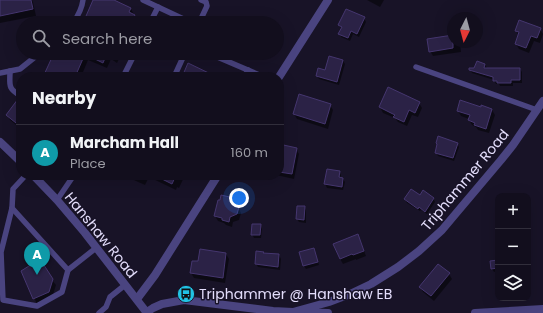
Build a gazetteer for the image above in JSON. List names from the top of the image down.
{
  "streets": {
    "street": ["Triphammer Road", "Hanshaw Road"]
  },
  "crossings": [
    ["Triphammer Road", "Hanshaw Road"]
  ],
  "places": {
    "bus stop": ["Triphammer @ Hanshaw EB"]
  },
  "north": "bottom",
  "page": {
    "search": "Search here",
    "heading": "Nearby",
    "list": [
      {
        "mark": "A",
        "name": "Marcham Hall",
        "note": "Place",
        "value": "160 m"
      }
    ],
    "map_buttons": ["+", "−"],
    "pins": "A"
  }
}
